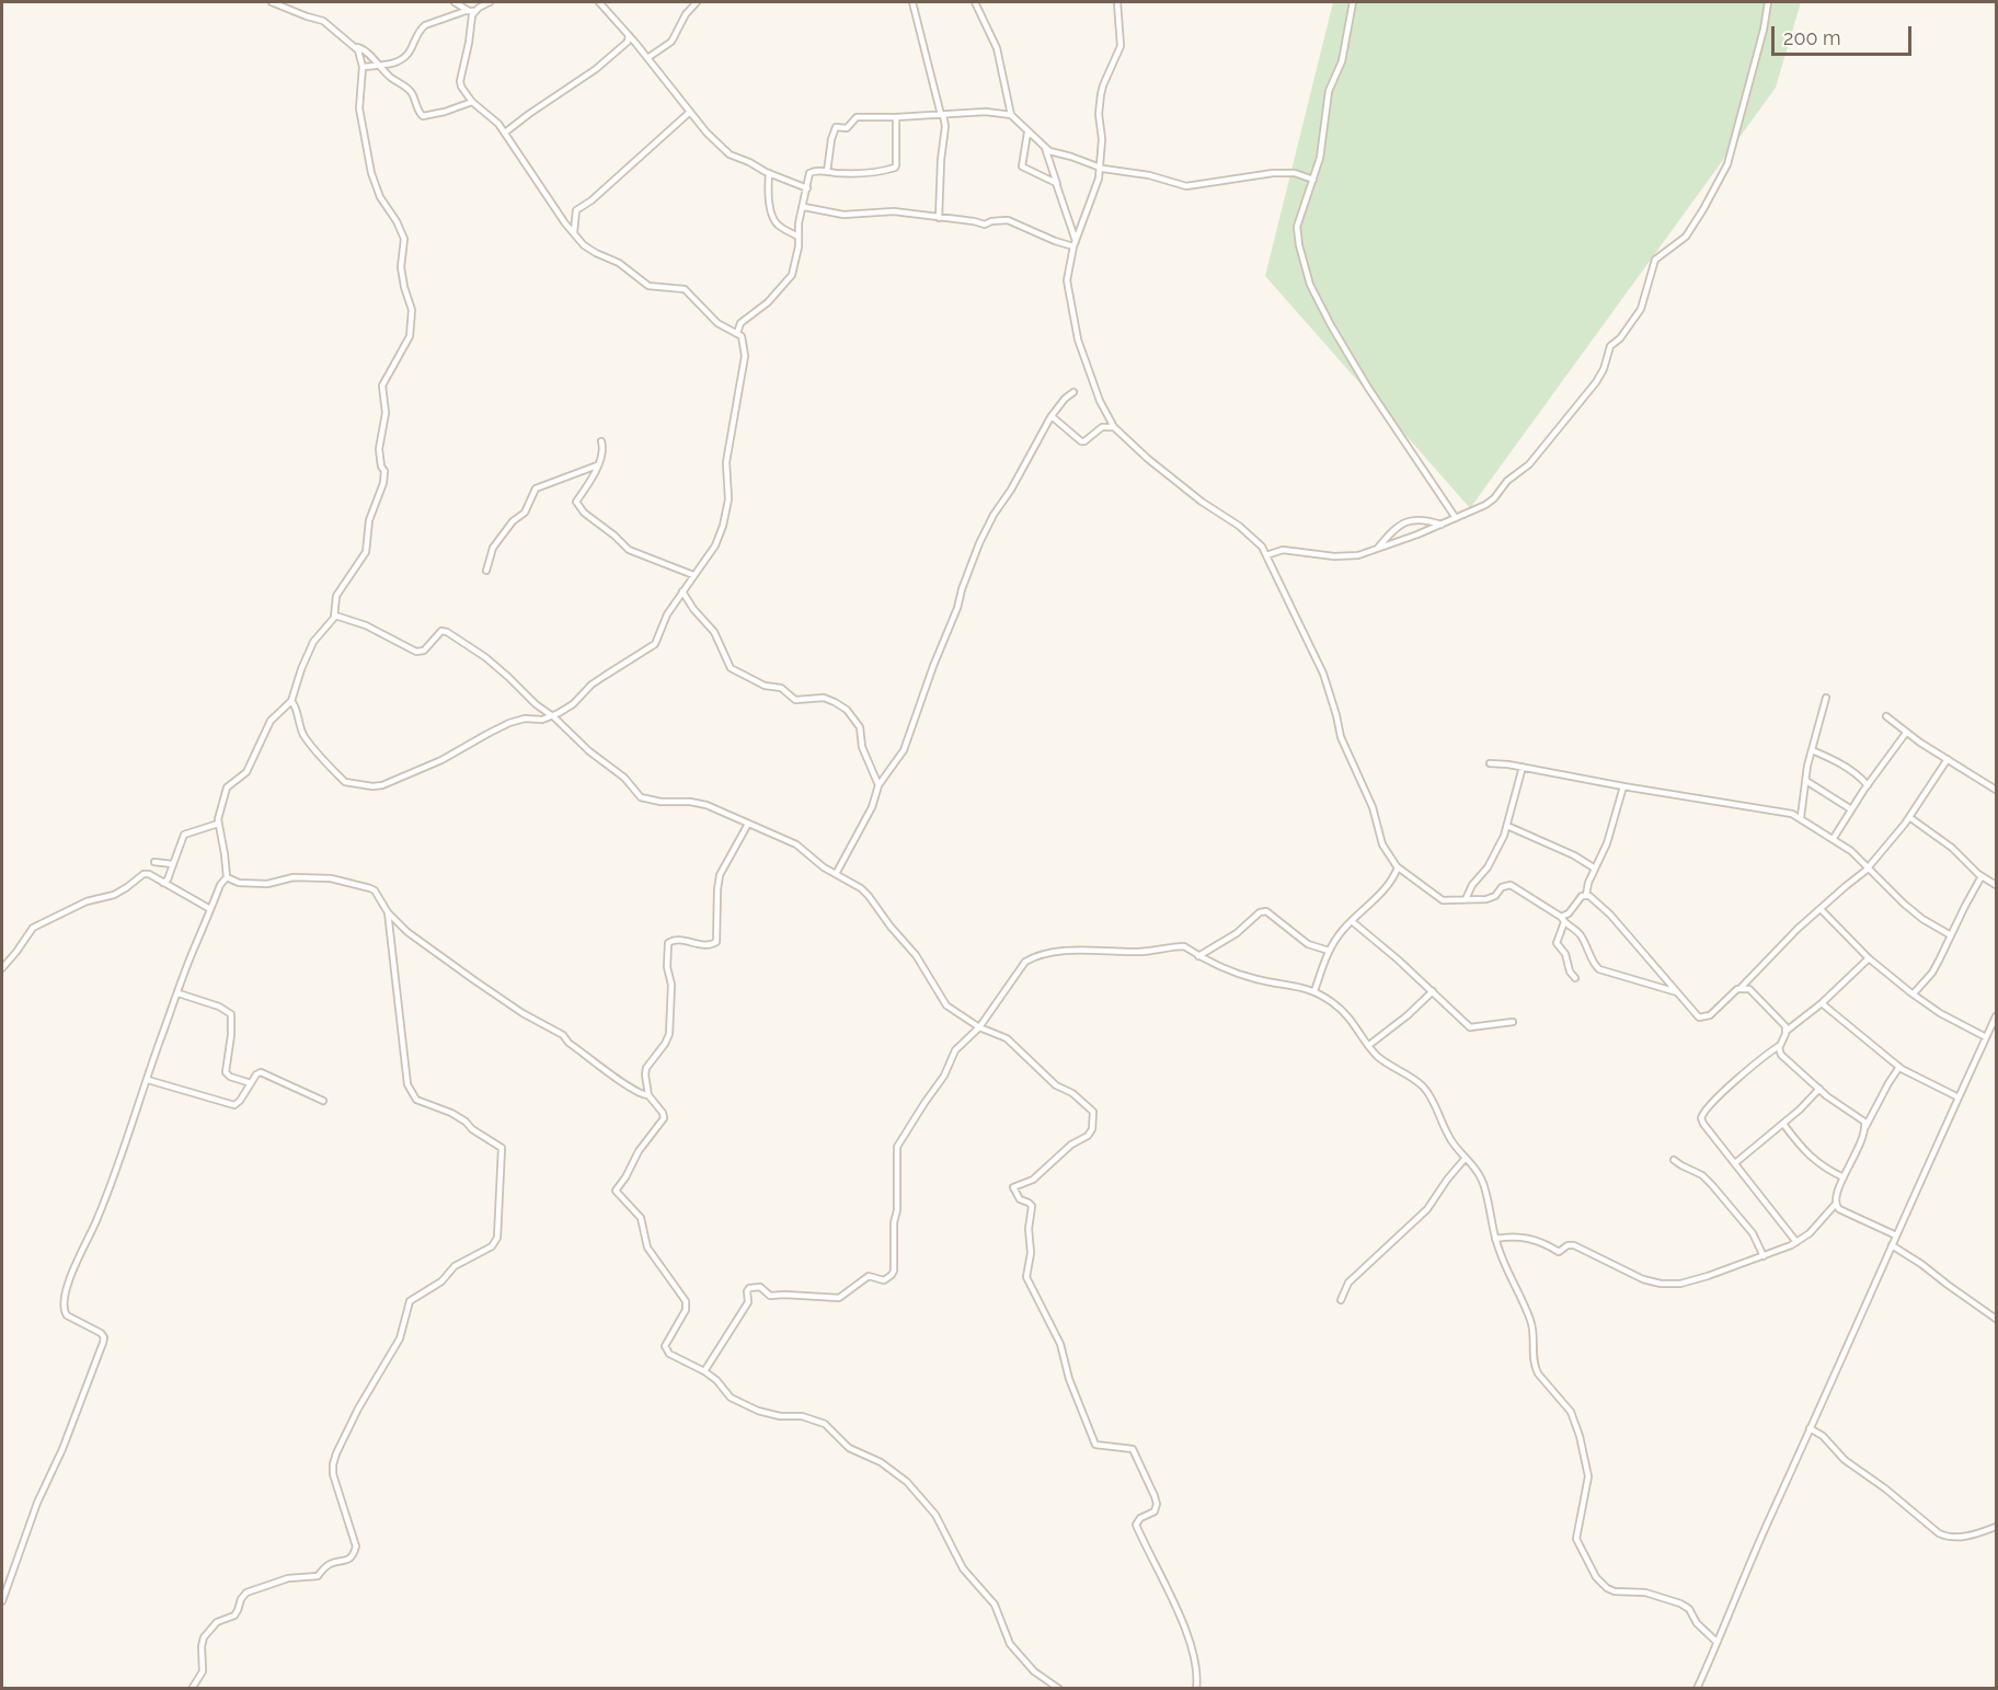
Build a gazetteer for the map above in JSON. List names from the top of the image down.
{
  "scale_bar": "200 m"
}
